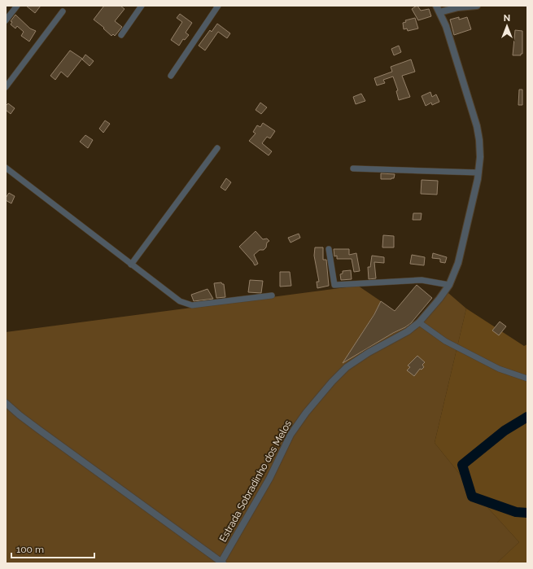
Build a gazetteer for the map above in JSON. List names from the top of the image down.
{
  "streets": {
    "street": ["Estrada Sobradinho dos Melos"]
  },
  "scale_bar": "100 m",
  "north": "top"
}
